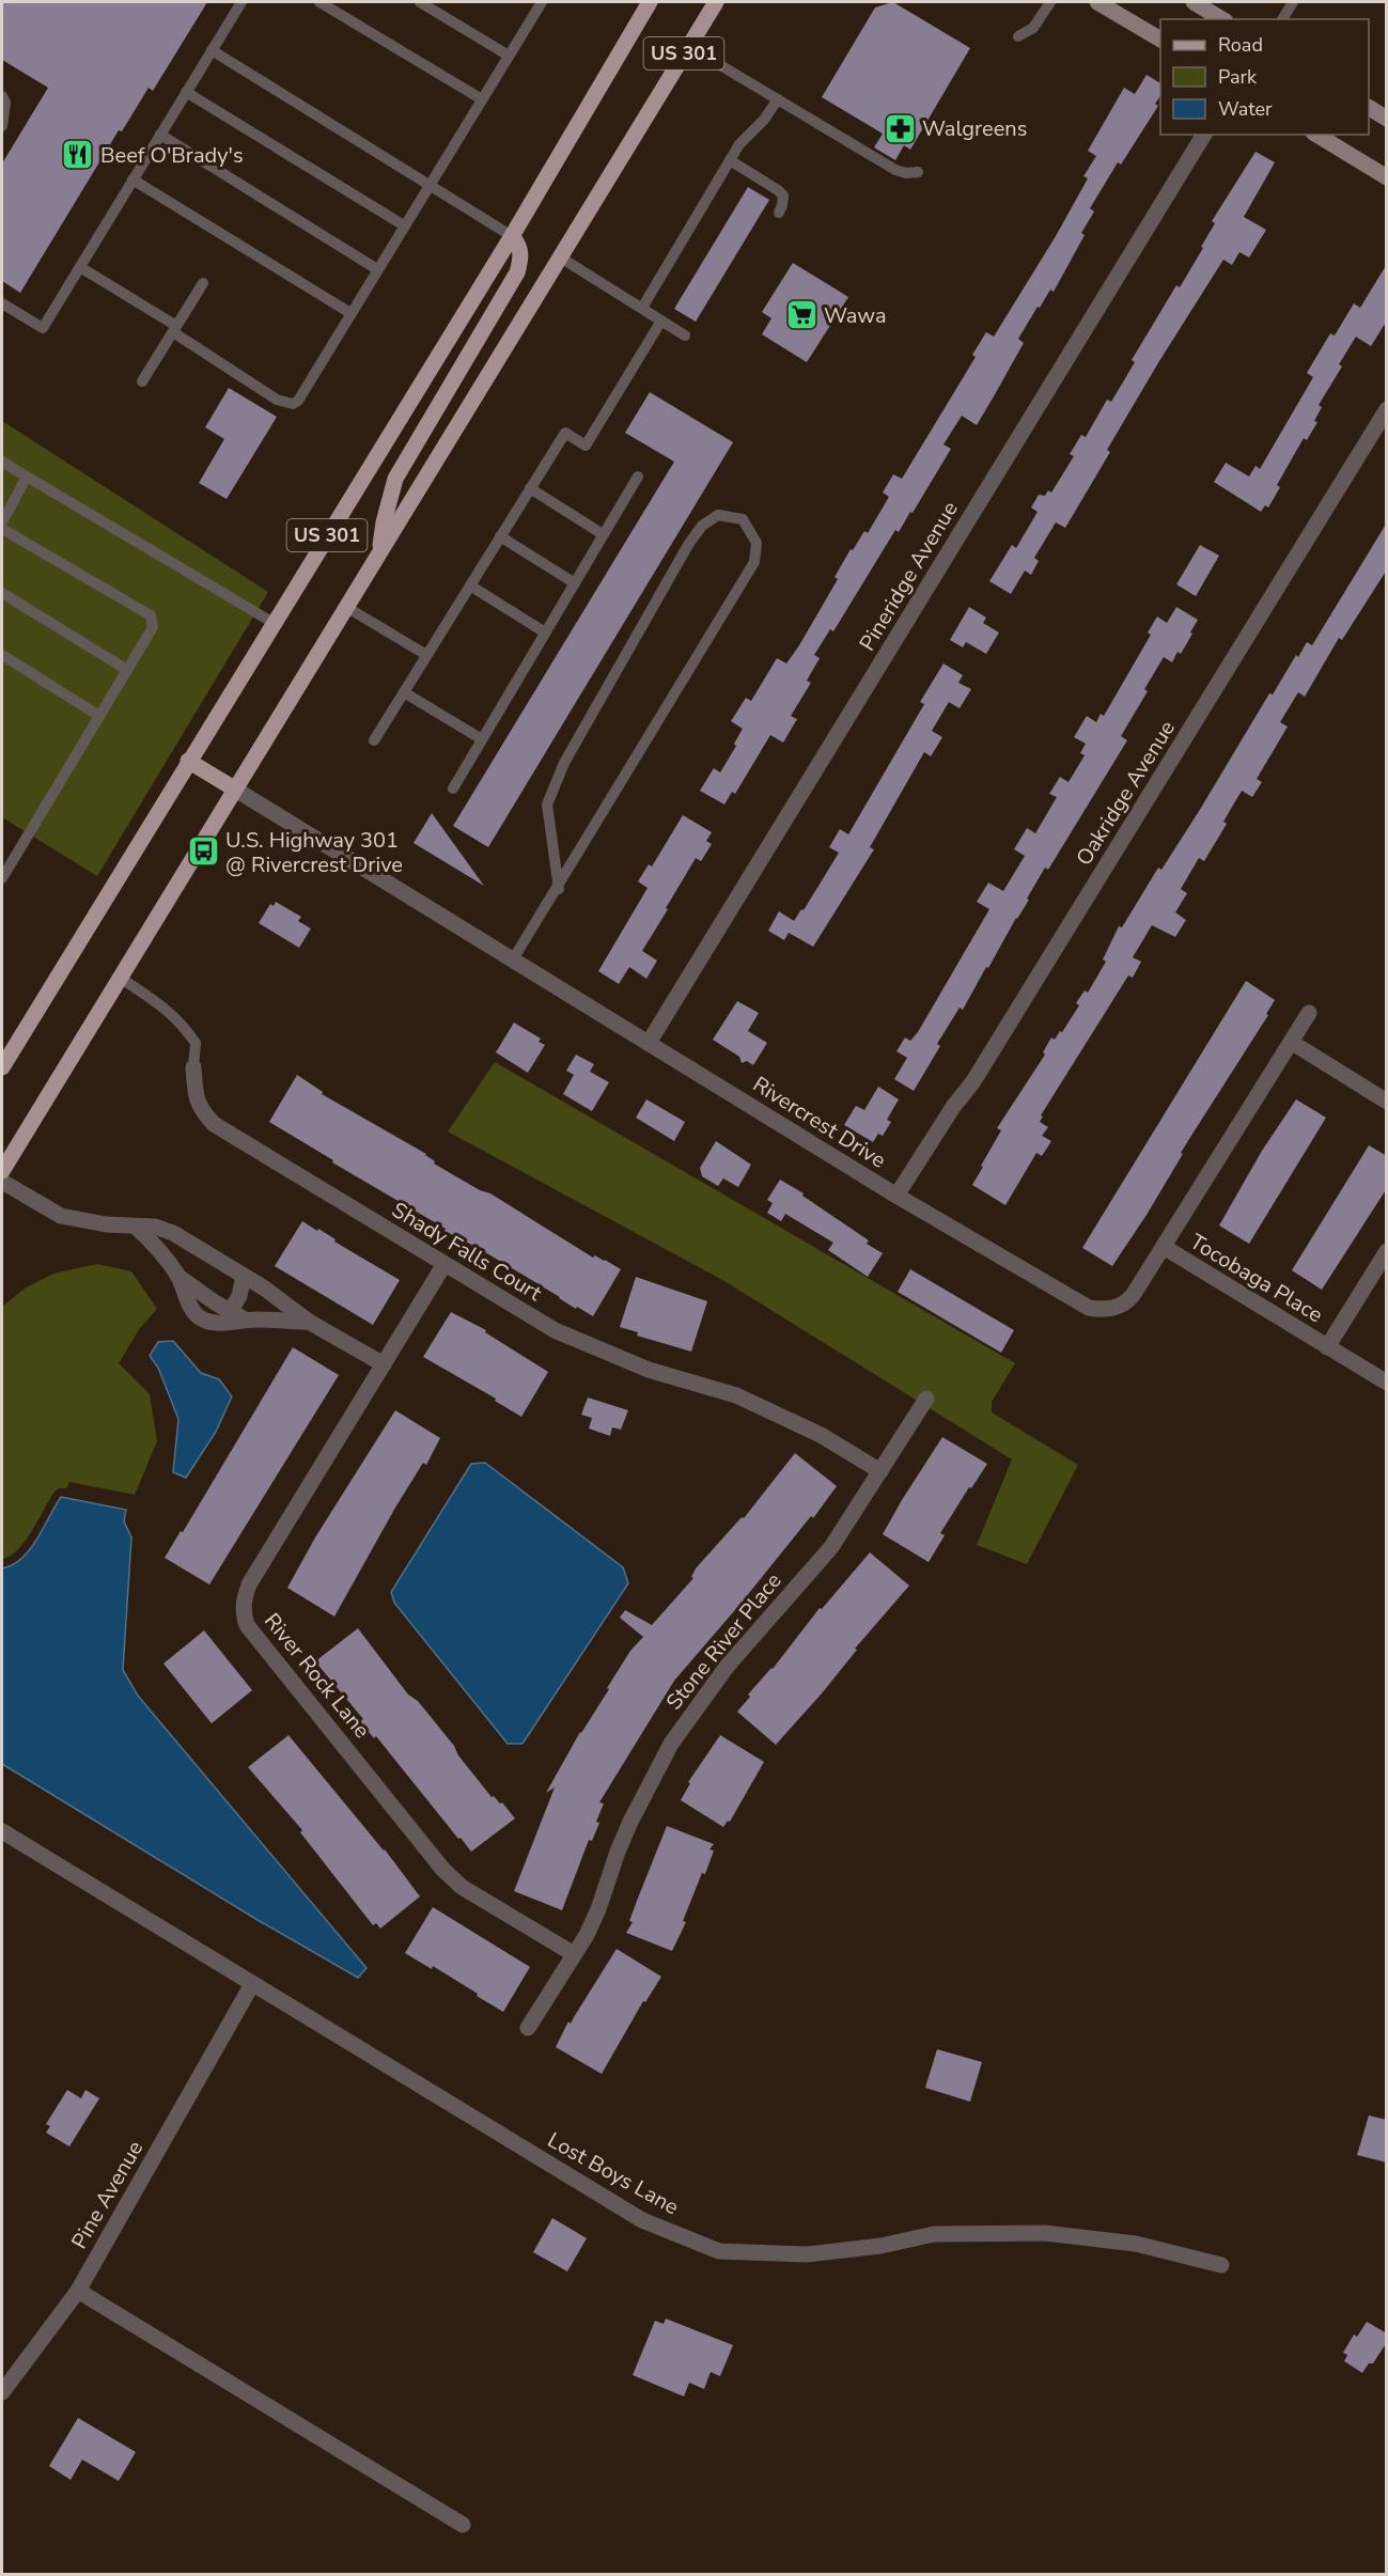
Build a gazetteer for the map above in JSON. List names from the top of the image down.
{
  "streets": {
    "main road": ["US 301"],
    "street": [
      "Pineridge Avenue",
      "Oakridge Avenue",
      "Rivercrest Drive",
      "Shady Falls Court",
      "Tocobaga Place",
      "Stone River Place",
      "River Rock Lane",
      "Lost Boys Lane",
      "Pine Avenue"
    ]
  },
  "crossings": [
    ["US 301", "Rivercrest Drive"],
    ["US 301", "Shady Falls Court"],
    ["Pineridge Avenue", "Rivercrest Drive"],
    ["Oakridge Avenue", "Rivercrest Drive"],
    ["Rivercrest Drive", "Tocobaga Place"],
    ["Shady Falls Court", "Stone River Place"],
    ["Shady Falls Court", "River Rock Lane"],
    ["Stone River Place", "River Rock Lane"],
    ["Lost Boys Lane", "Pine Avenue"]
  ],
  "places": {
    "pharmacy": ["Walgreens"],
    "restaurant": ["Beef O'Brady's"],
    "supermarket": ["Wawa"],
    "bus stop": ["U.S. Highway 301 @ Rivercrest Drive"]
  },
  "legend": ["Road", "Park", "Water"]
}
